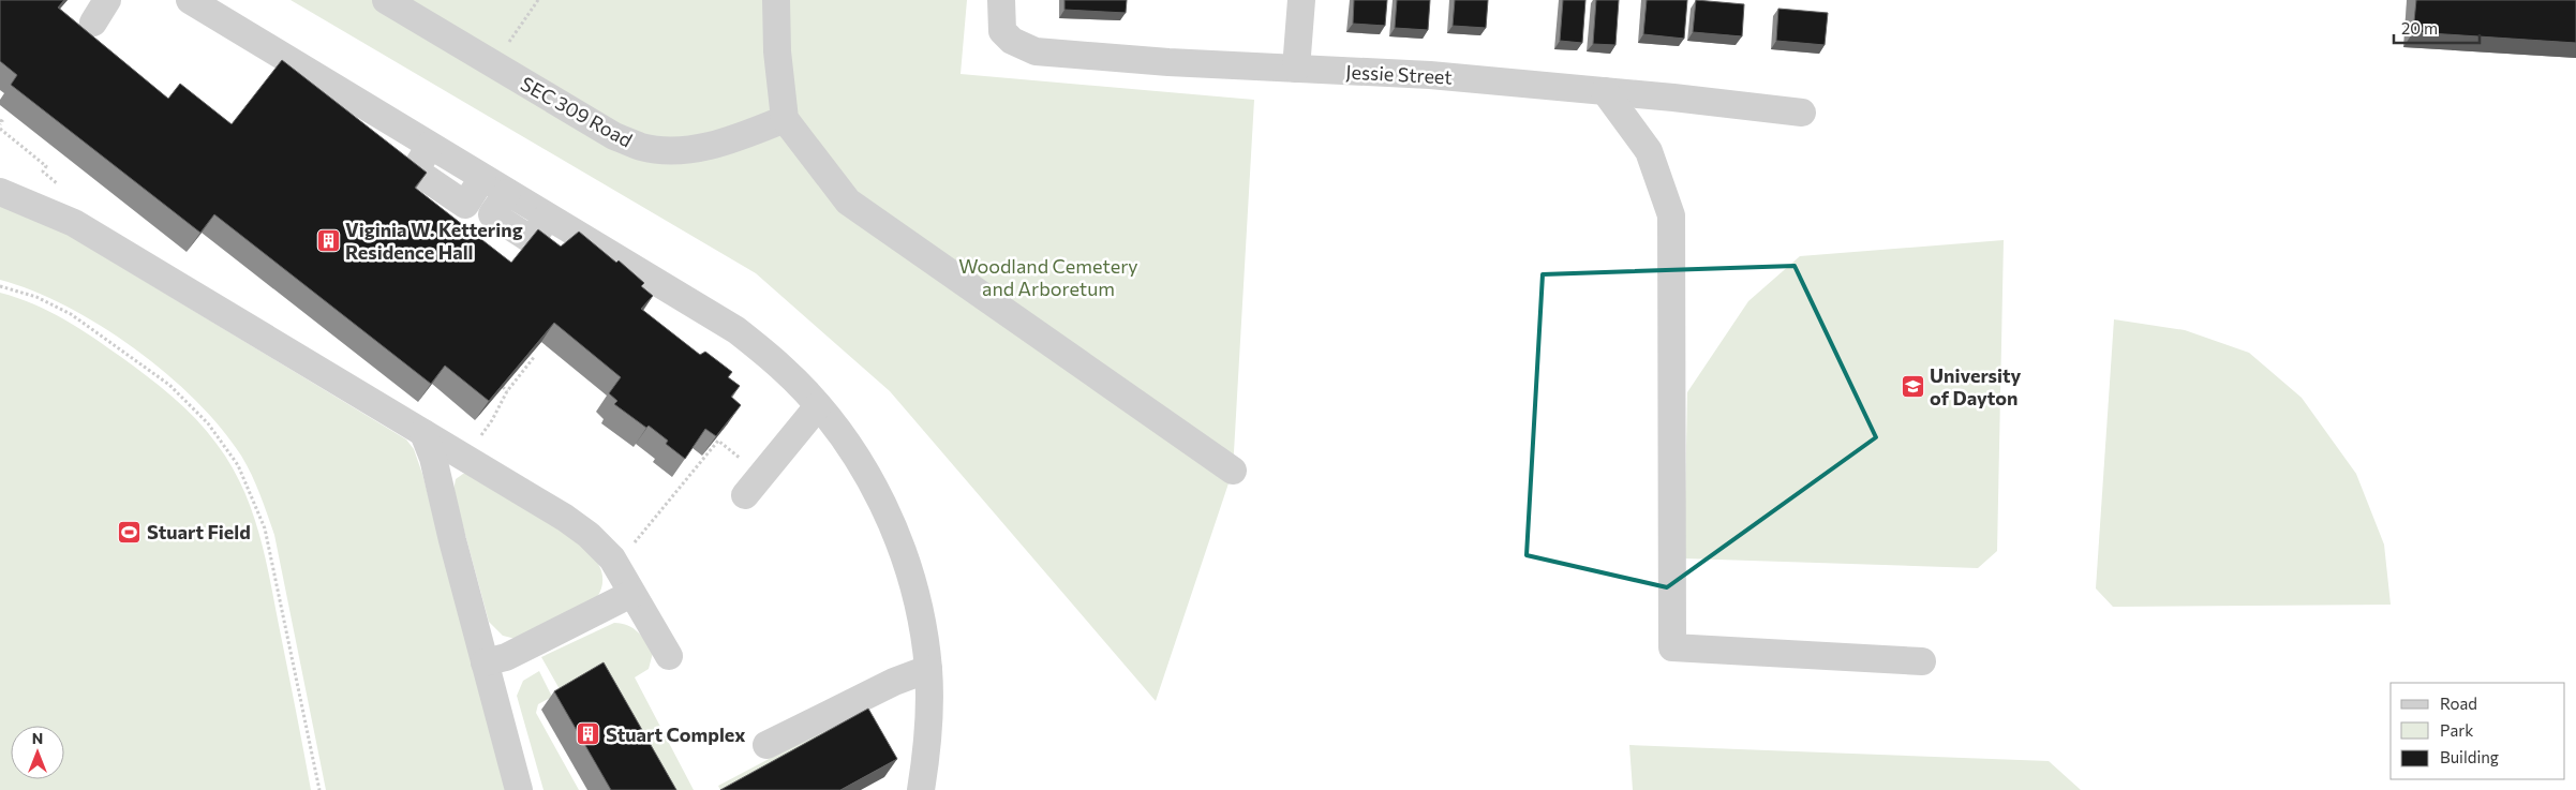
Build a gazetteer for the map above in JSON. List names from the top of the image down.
{
  "streets": {
    "street": ["Jessie Street", "SEC 309 Road"]
  },
  "parks": ["Woodland Cemetery and Arboretum"],
  "places": {
    "building": ["Viginia W. Kettering Residence Hall", "Stuart Complex"],
    "school or university": ["University of Dayton"],
    "sports": ["Stuart Field"]
  },
  "legend": ["Road", "Park", "Building"],
  "scale_bar": "20 m",
  "north": "top"
}
